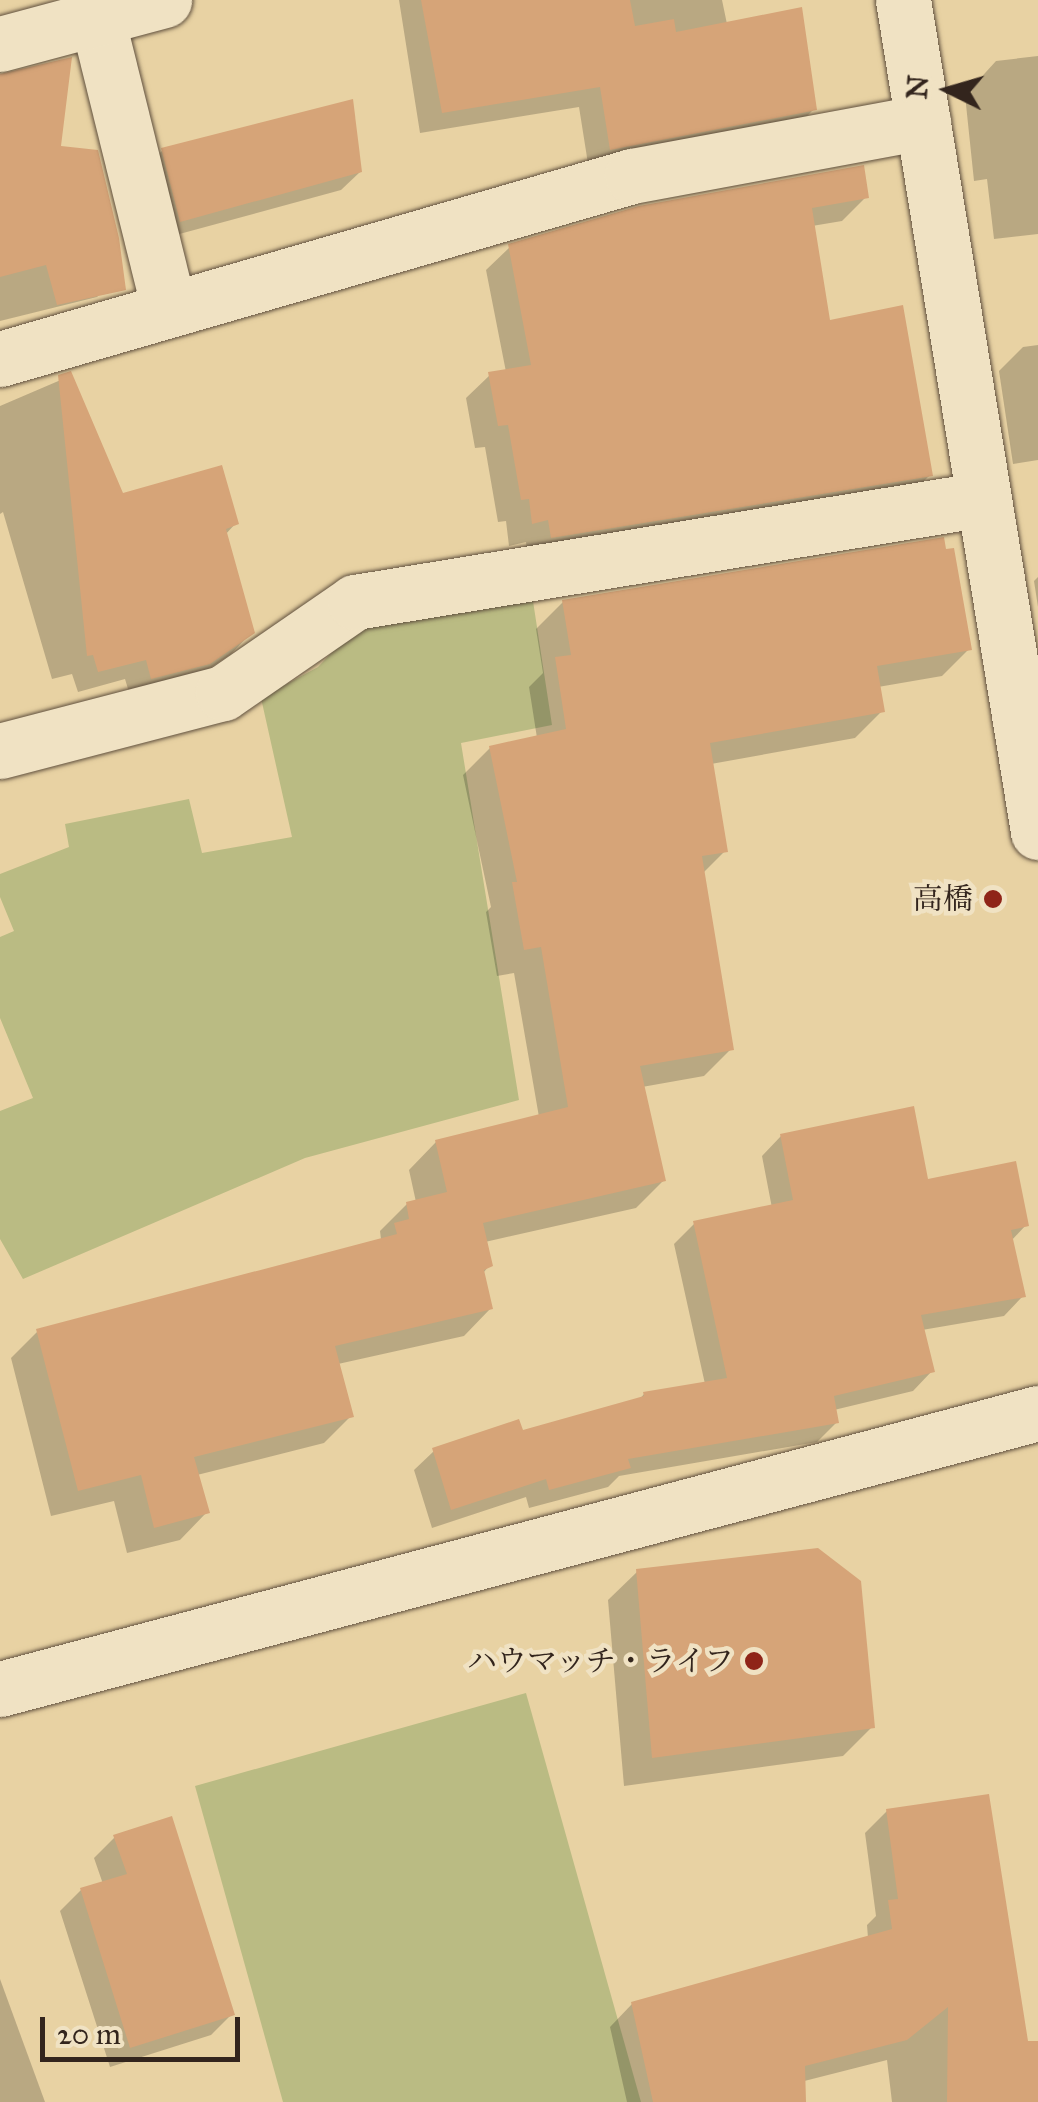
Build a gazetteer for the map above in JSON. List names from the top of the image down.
{
  "places": ["高橋", "ハウマッチ・ライフ"],
  "scale_bar": "20 m",
  "north": "left"
}
